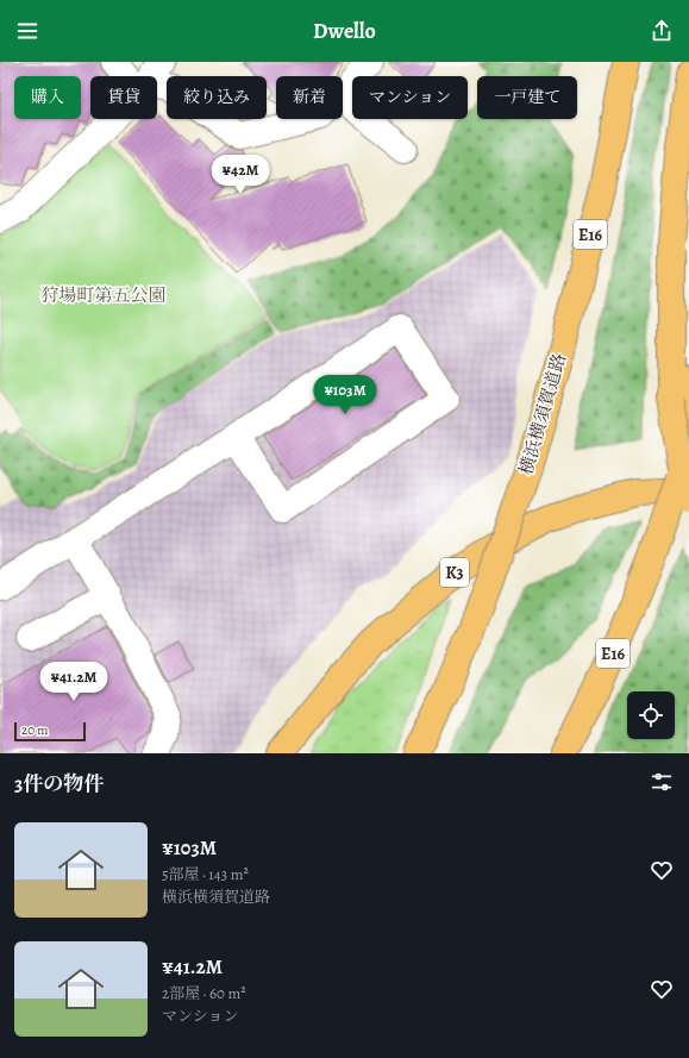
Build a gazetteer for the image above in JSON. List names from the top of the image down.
{
  "streets": {
    "highway": ["E16", "横浜横須賀道路", "K3"]
  },
  "parks": ["狩場町第五公園"],
  "scale_bar": "20 m",
  "page": {
    "header": "Dwello",
    "chip": [
      "購入",
      "賃貸",
      "絞り込み",
      "新着",
      "マンション",
      "一戸建て"
    ],
    "price": ["¥42M", "¥103M", "¥41.2M"],
    "scale": "20 m",
    "heading": "3件の物件",
    "list": [
      {
        "name": "¥103M",
        "note": "5部屋 · 143 m² · 横浜横須賀道路"
      },
      {
        "name": "¥41.2M",
        "note": "2部屋 · 60 m² · マンション"
      }
    ]
  }
}
